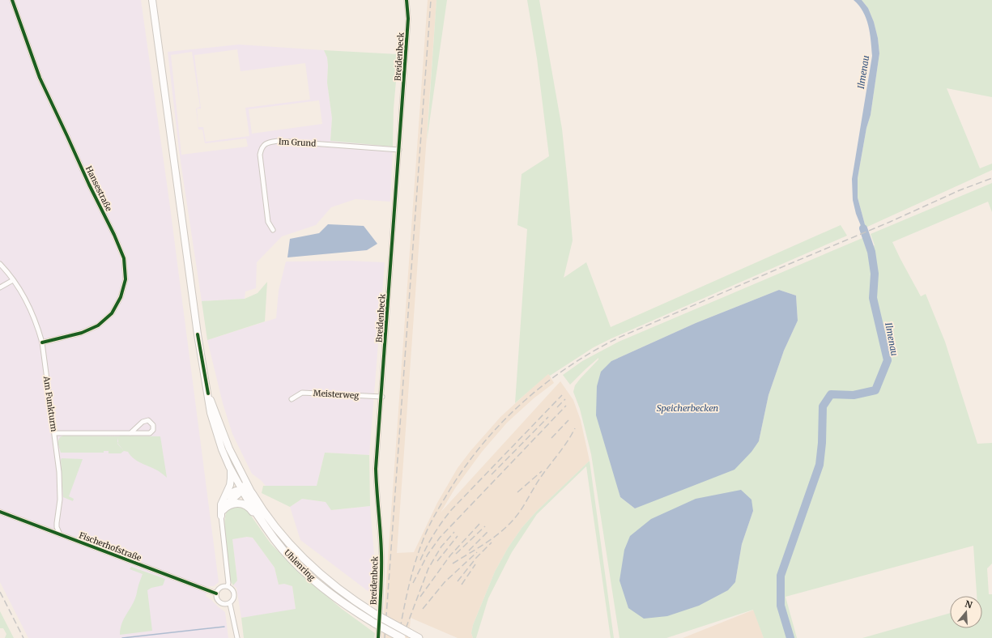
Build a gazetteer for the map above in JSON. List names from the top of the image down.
{
  "streets": {
    "highway": ["Uhlenring"],
    "street": [
      "Breidenbeck",
      "Im Grund",
      "Hansestraße",
      "Meisterweg",
      "Am Funkturm",
      "Fischerhofstraße"
    ]
  },
  "crossings": [
    ["Breidenbeck", "Im Grund"],
    ["Breidenbeck", "Meisterweg"],
    ["Hansestraße", "Am Funkturm"],
    ["Am Funkturm", "Fischerhofstraße"]
  ],
  "water": ["Ilmenau", "Speicherbecken"],
  "north": "top"
}
